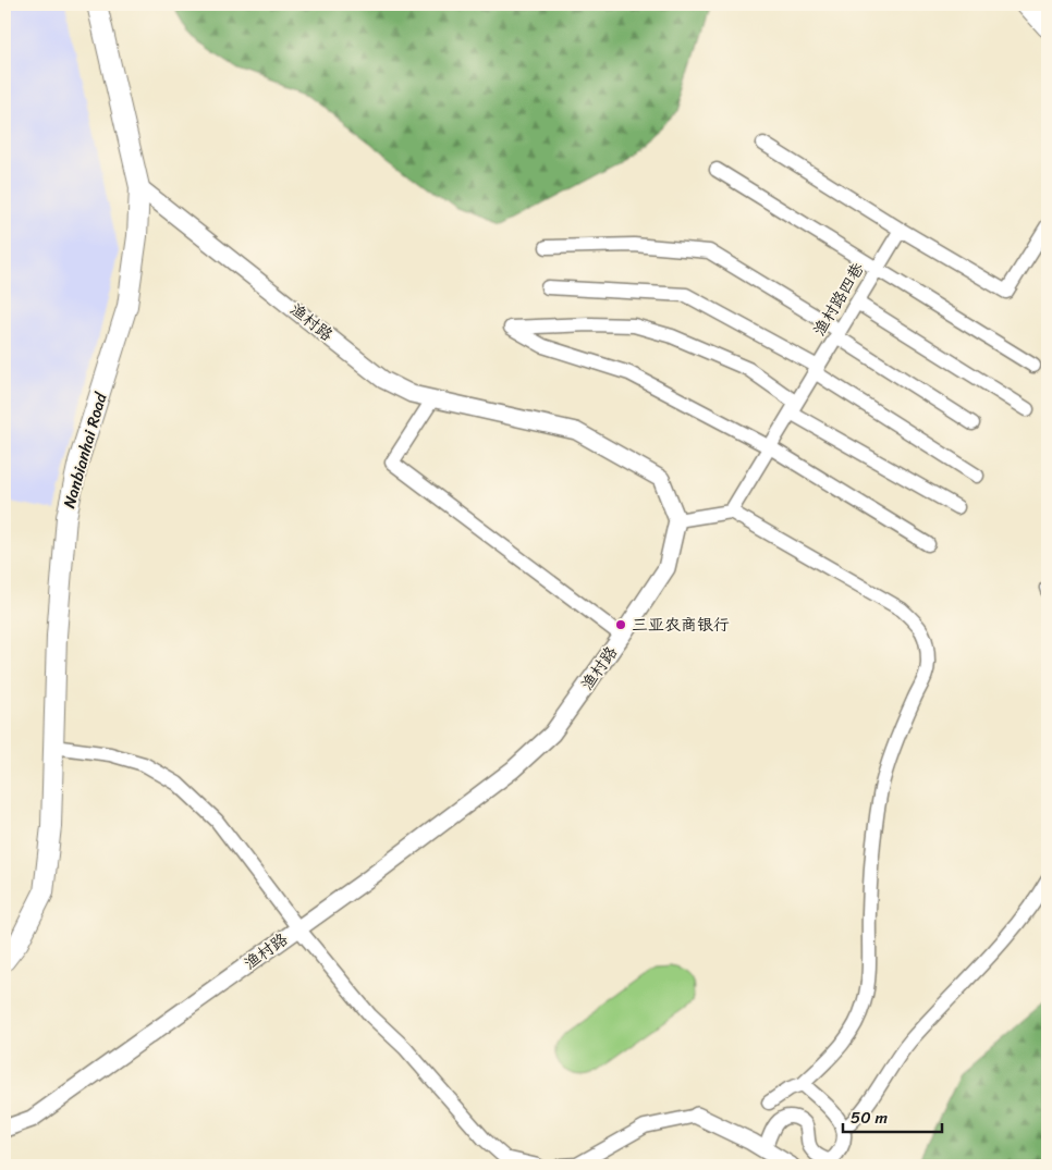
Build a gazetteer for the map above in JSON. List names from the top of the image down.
{
  "streets": {
    "main road": ["Nanbianhai Road"],
    "street": ["渔村路四巷", "渔村路"]
  },
  "crossings": [
    ["渔村路", "Nanbianhai Road"]
  ],
  "places": ["三亚农商银行"],
  "scale_bar": "50 m"
}
